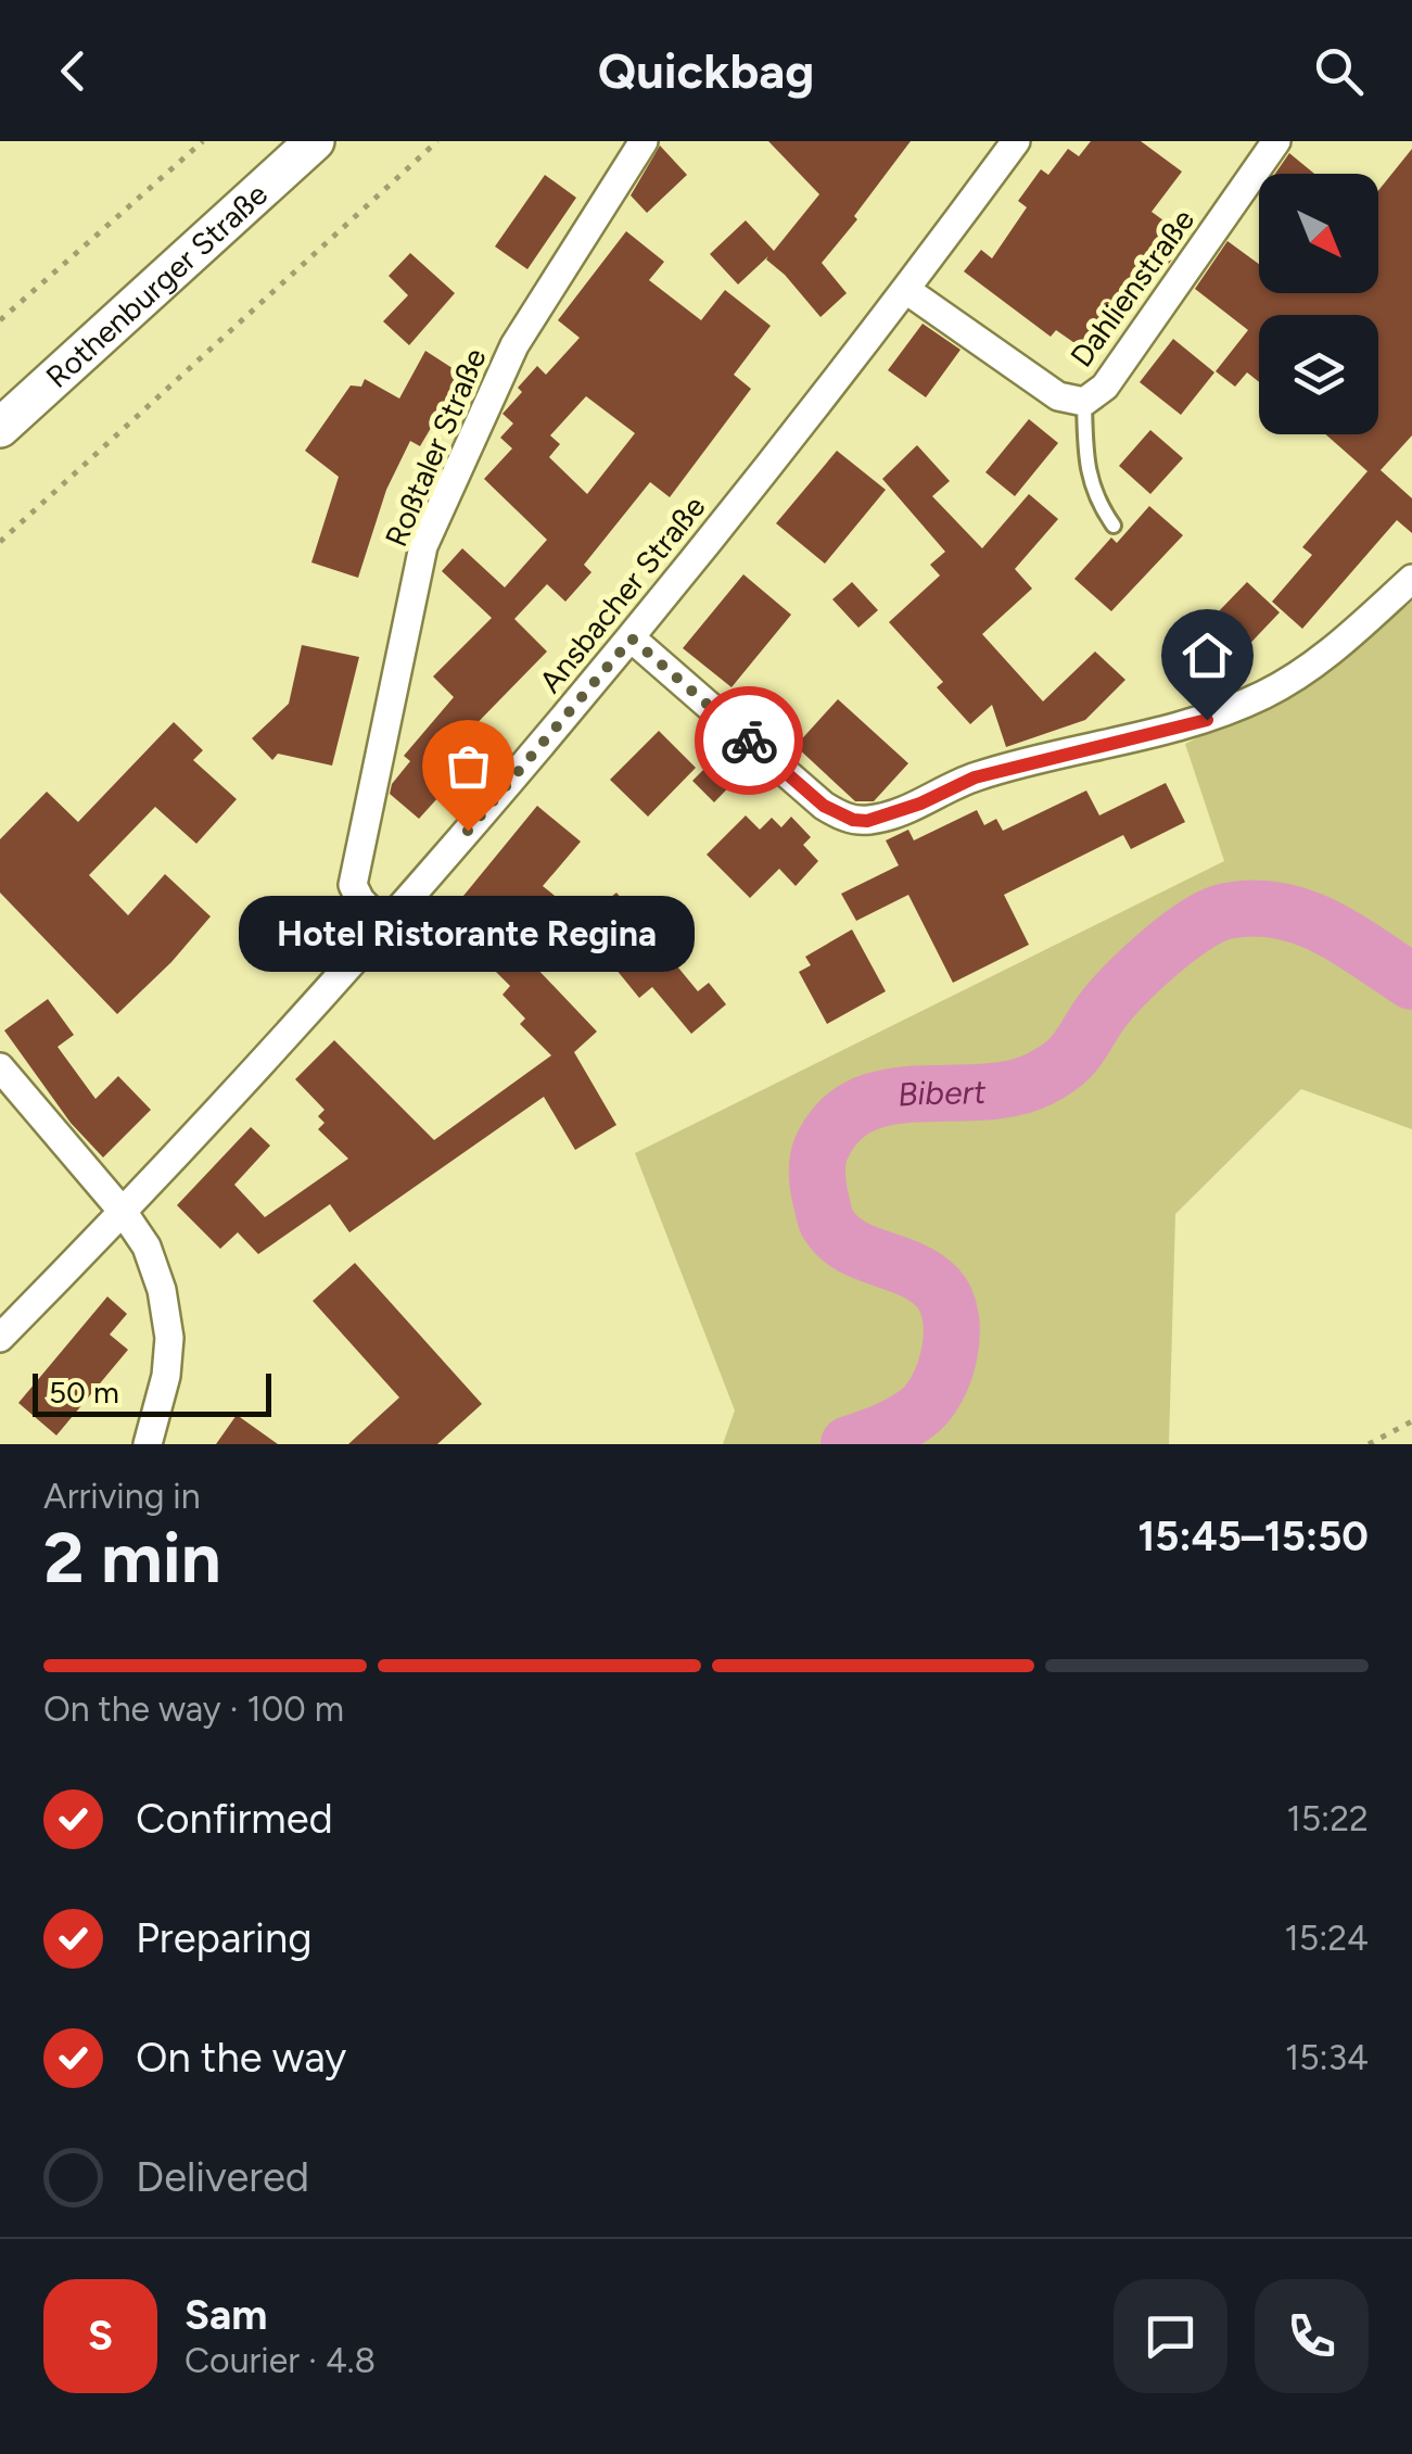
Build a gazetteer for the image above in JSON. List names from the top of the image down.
{
  "streets": {
    "main road": ["Rothenburger Straße"],
    "street": ["Dahlienstraße", "Roßtaler Straße", "Ansbacher Straße"]
  },
  "crossings": [
    ["Dahlienstraße", "Ansbacher Straße"],
    ["Roßtaler Straße", "Ansbacher Straße"]
  ],
  "water": ["Bibert"],
  "places": ["Hotel Ristorante Regina"],
  "scale_bar": "50 m",
  "north": "bottom right",
  "page": {
    "header": "Quickbag",
    "bubble": "Hotel Ristorante Regina",
    "scale": "50 m",
    "heading": ["2 min", "Arriving in", "15:45–15:50"],
    "panel": ["Sam", "Courier · 4.8"],
    "bar": "On the way · 100 m",
    "list": [
      ["Confirmed", "15:22"],
      ["Preparing", "15:24"],
      ["On the way", "15:34"],
      "Delivered"
    ],
    "round": "S"
  }
}
